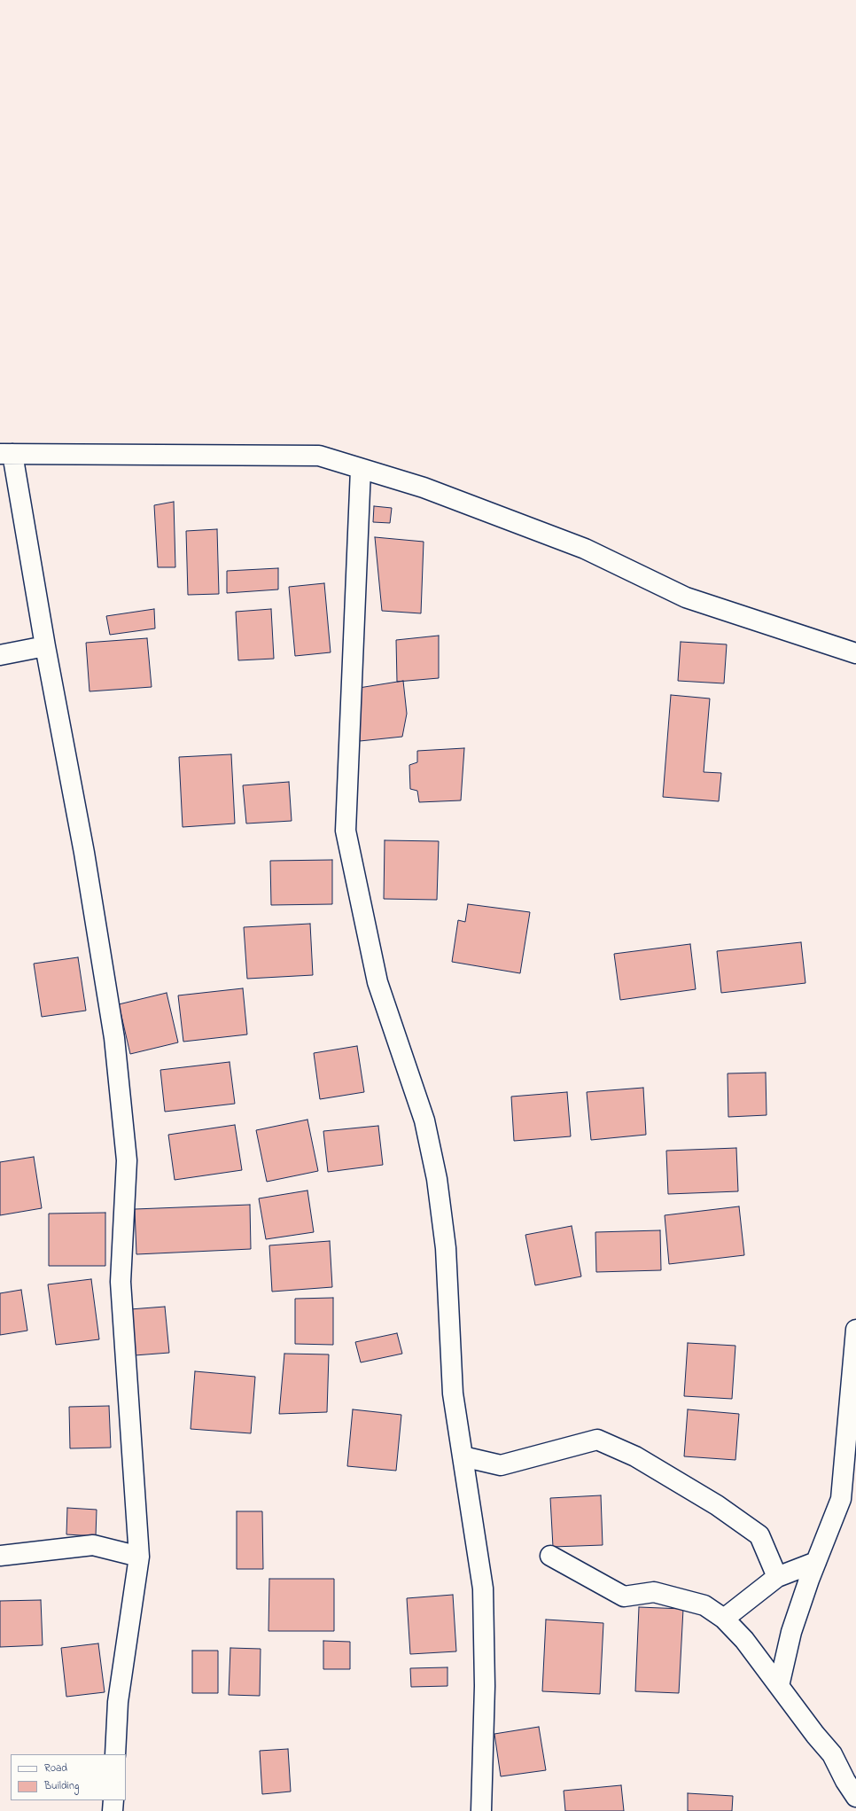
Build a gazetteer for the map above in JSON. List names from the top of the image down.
{
  "legend": ["Road", "Building"]
}
